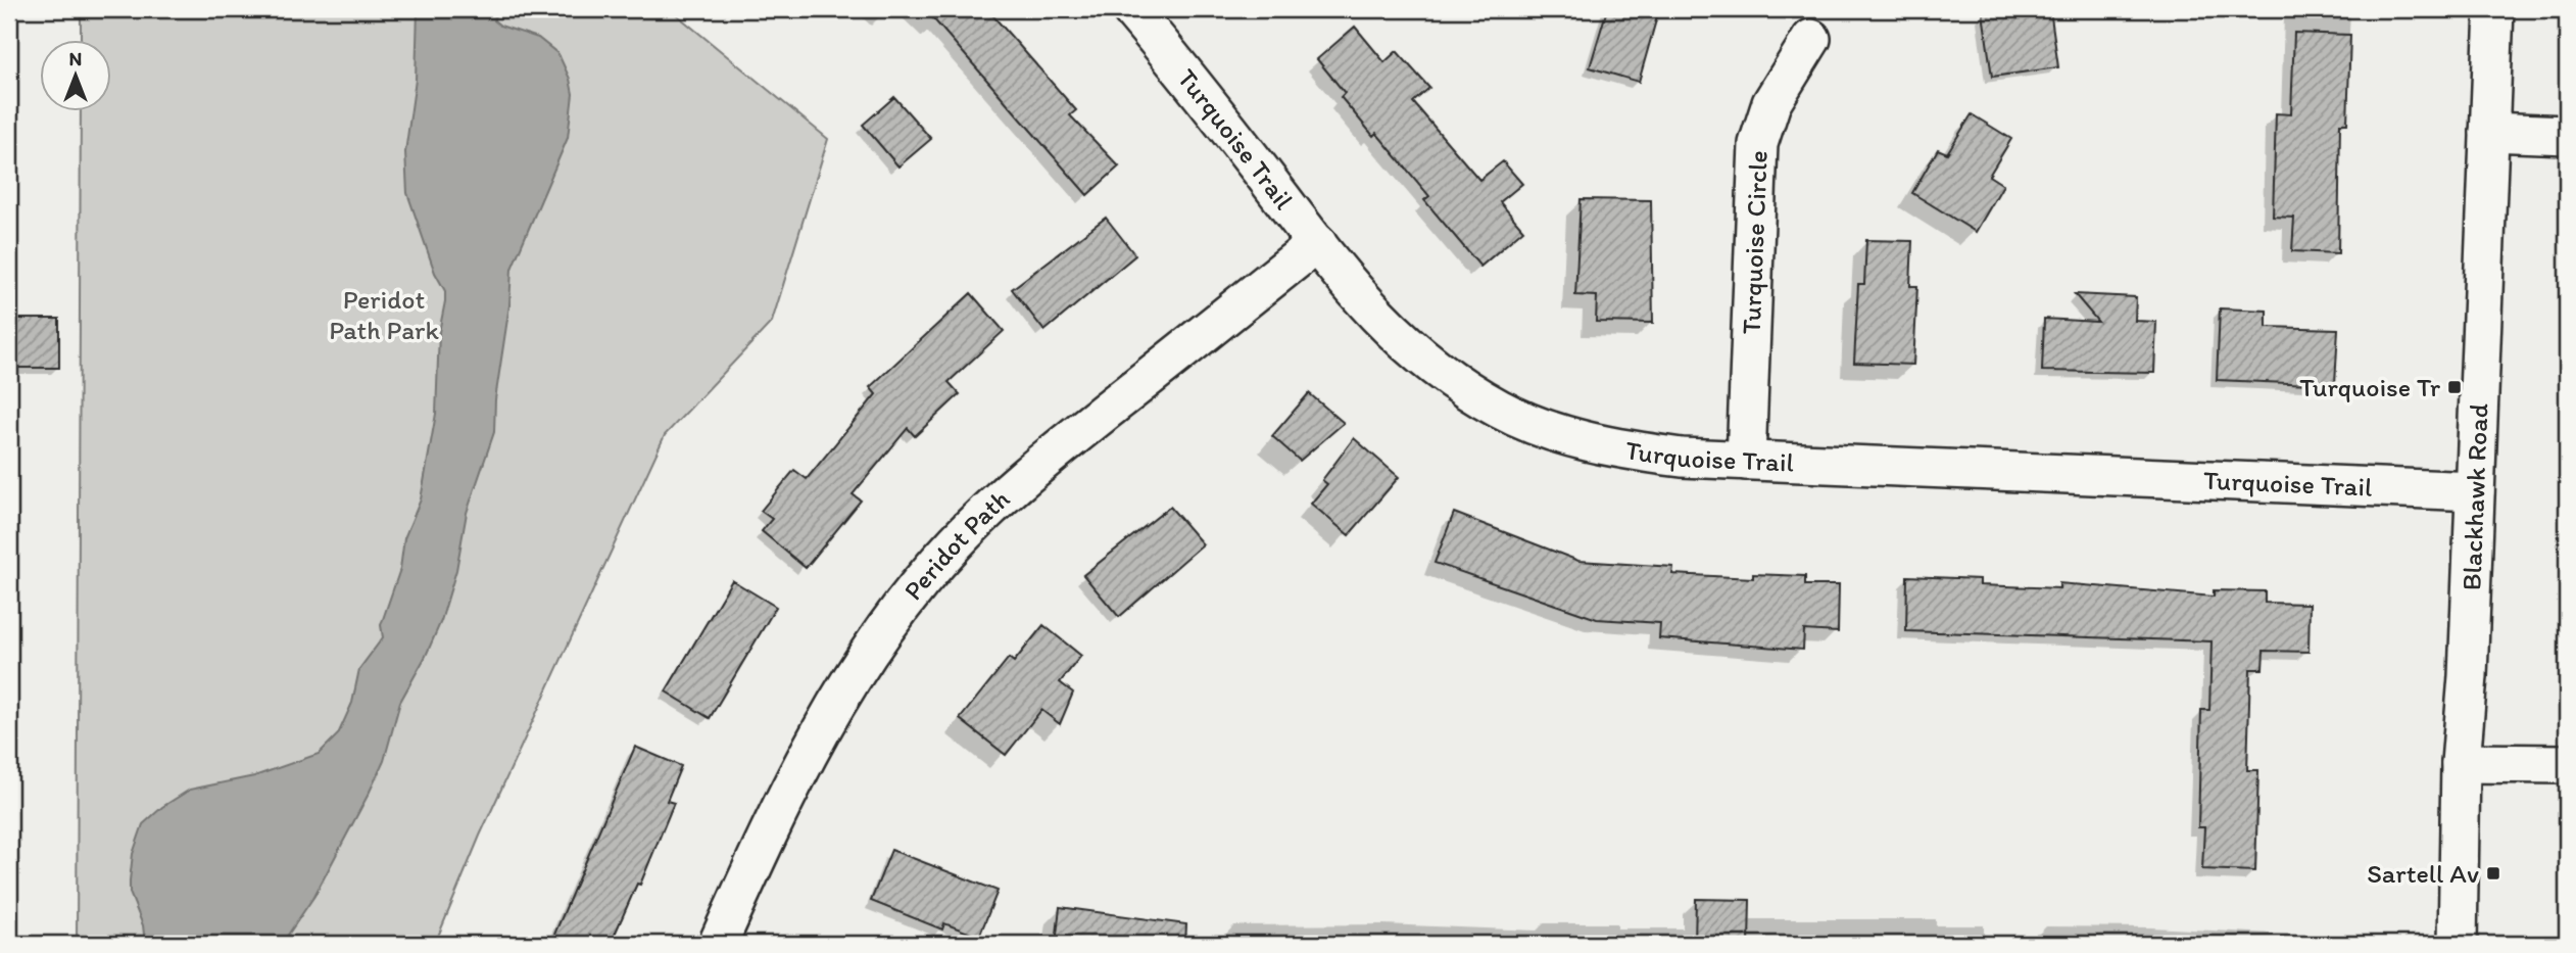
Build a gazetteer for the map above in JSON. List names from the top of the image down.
{
  "streets": {
    "street": [
      "Turquoise Trail",
      "Turquoise Circle",
      "Blackhawk Road",
      "Peridot Path"
    ]
  },
  "crossings": [
    ["Turquoise Trail", "Turquoise Circle"],
    ["Turquoise Trail", "Blackhawk Road"],
    ["Turquoise Trail", "Peridot Path"]
  ],
  "parks": ["Peridot Path Park"],
  "places": {
    "transit": ["Turquoise Tr", "Sartell Av"]
  },
  "north": "top"
}
